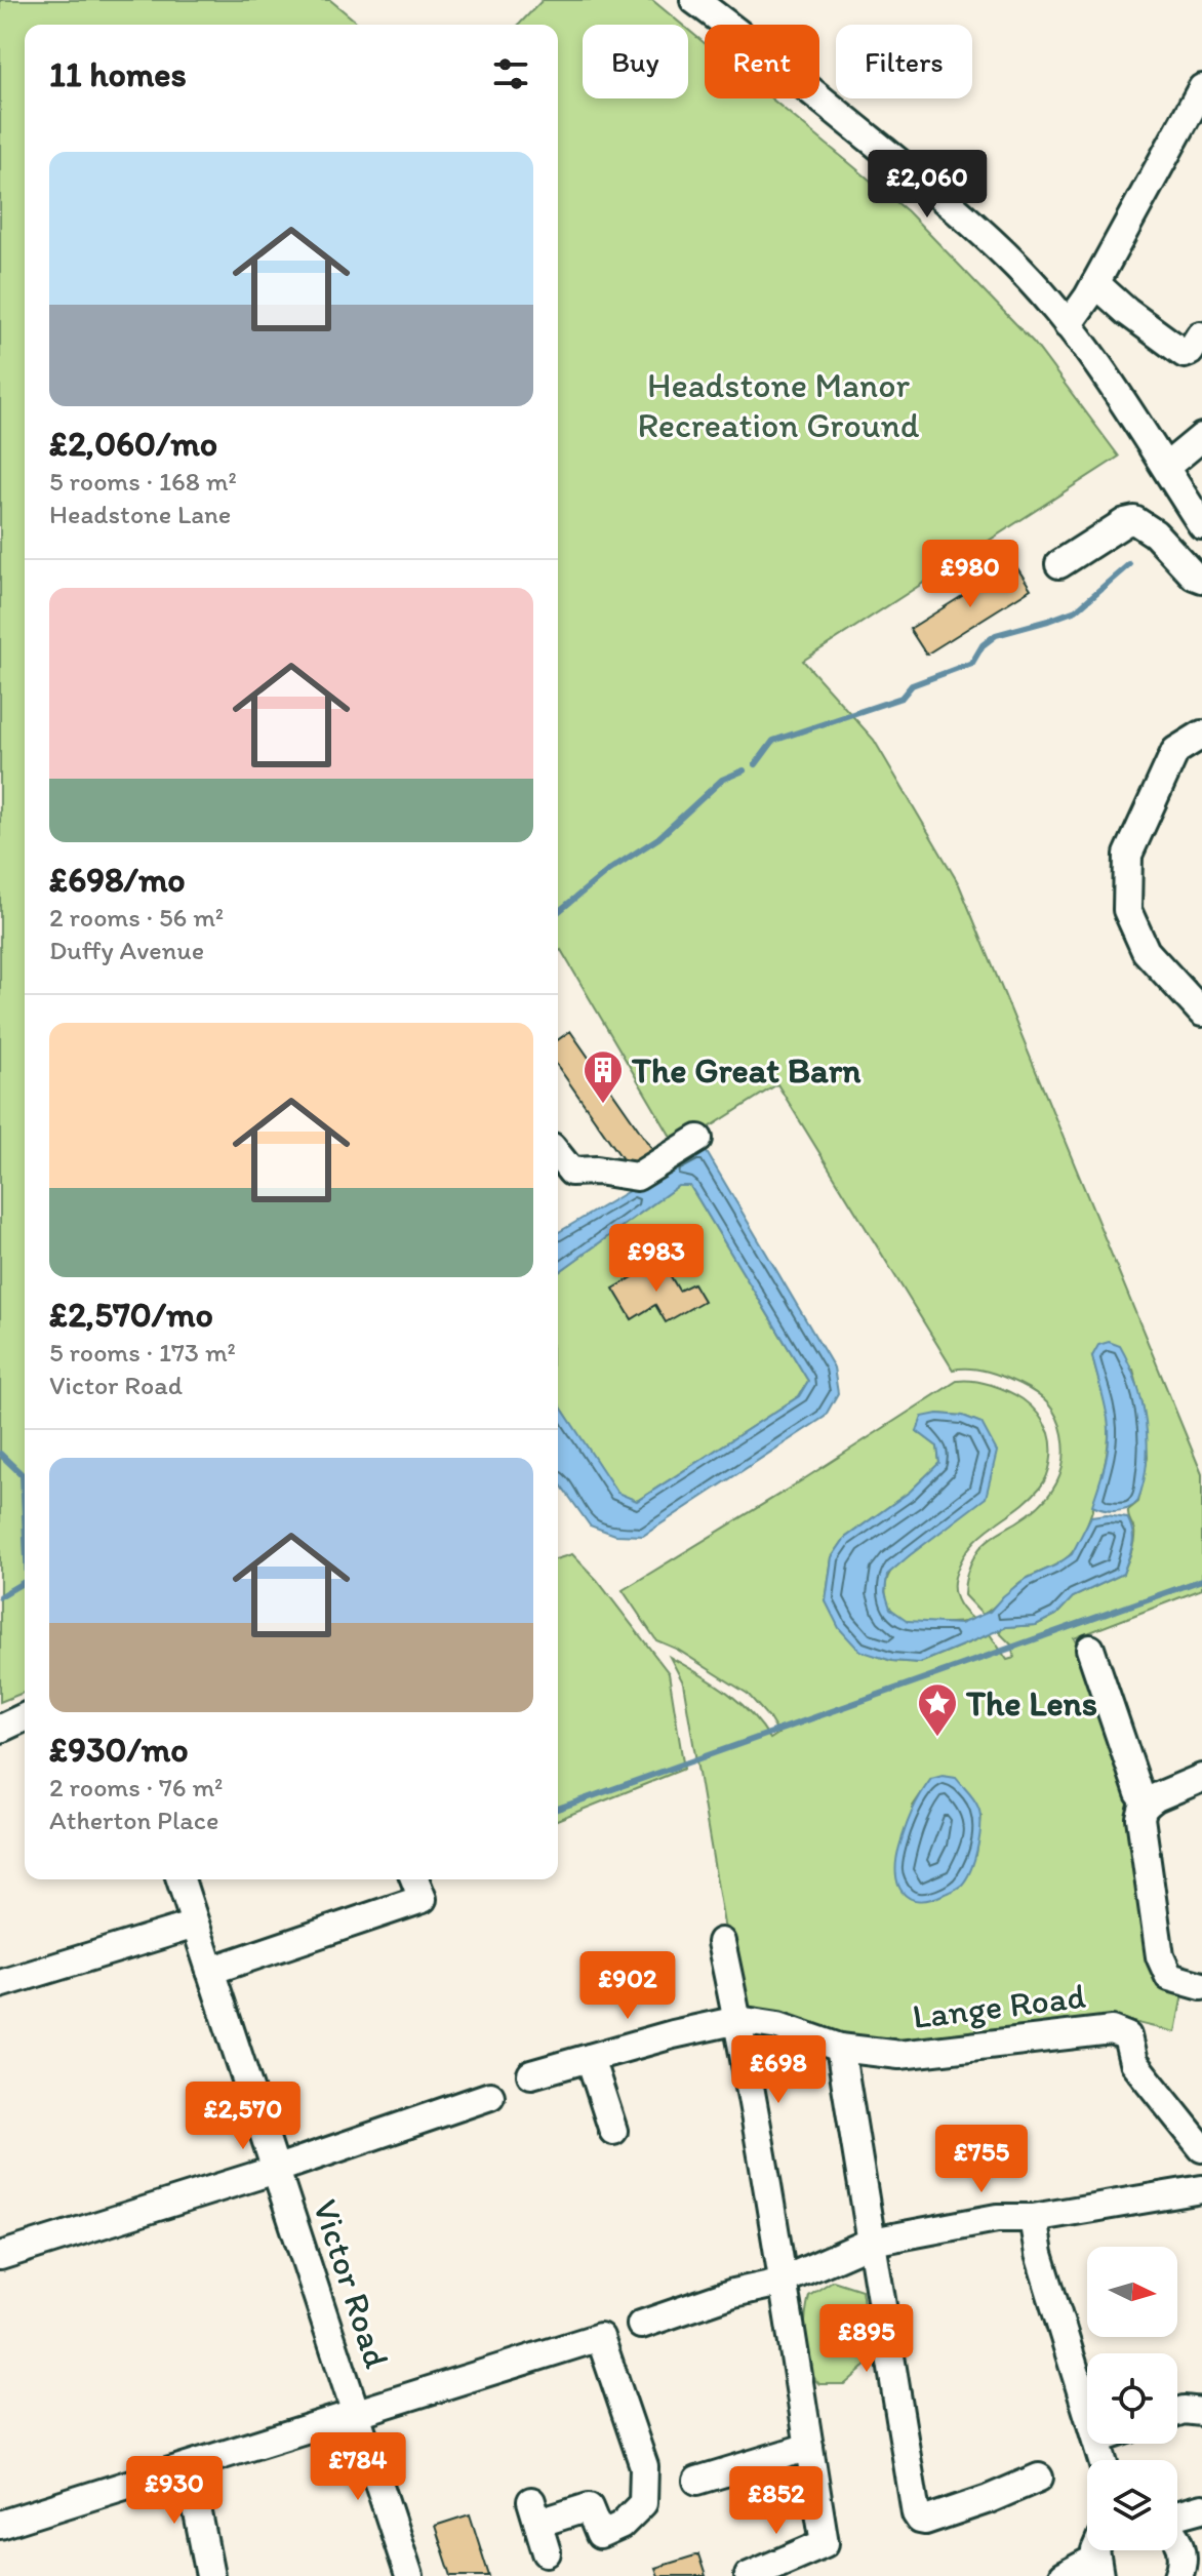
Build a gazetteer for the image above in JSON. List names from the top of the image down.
{
  "streets": {
    "street": ["Lange Road", "Victor Road"]
  },
  "parks": ["Headstone Manor Recreation Ground"],
  "places": {
    "building": ["The Great Barn"],
    "place": ["The Lens"]
  },
  "north": "right",
  "page": {
    "chip": ["Buy", "Rent", "Filters"],
    "heading": "11 homes",
    "list": [
      {
        "name": "£2,060/mo",
        "note": "5 rooms · 168 m² · Headstone Lane"
      },
      {
        "name": "£698/mo",
        "note": "2 rooms · 56 m² · Duffy Avenue"
      },
      {
        "name": "£2,570/mo",
        "note": "5 rooms · 173 m² · Victor Road"
      },
      {
        "name": "£930/mo",
        "note": "2 rooms · 76 m² · Atherton Place"
      }
    ],
    "price": [
      "£2,060",
      "£980",
      "£983",
      "£902",
      "£698",
      "£2,570",
      "£755",
      "£895",
      "£784",
      "£930",
      "£852"
    ]
  }
}
